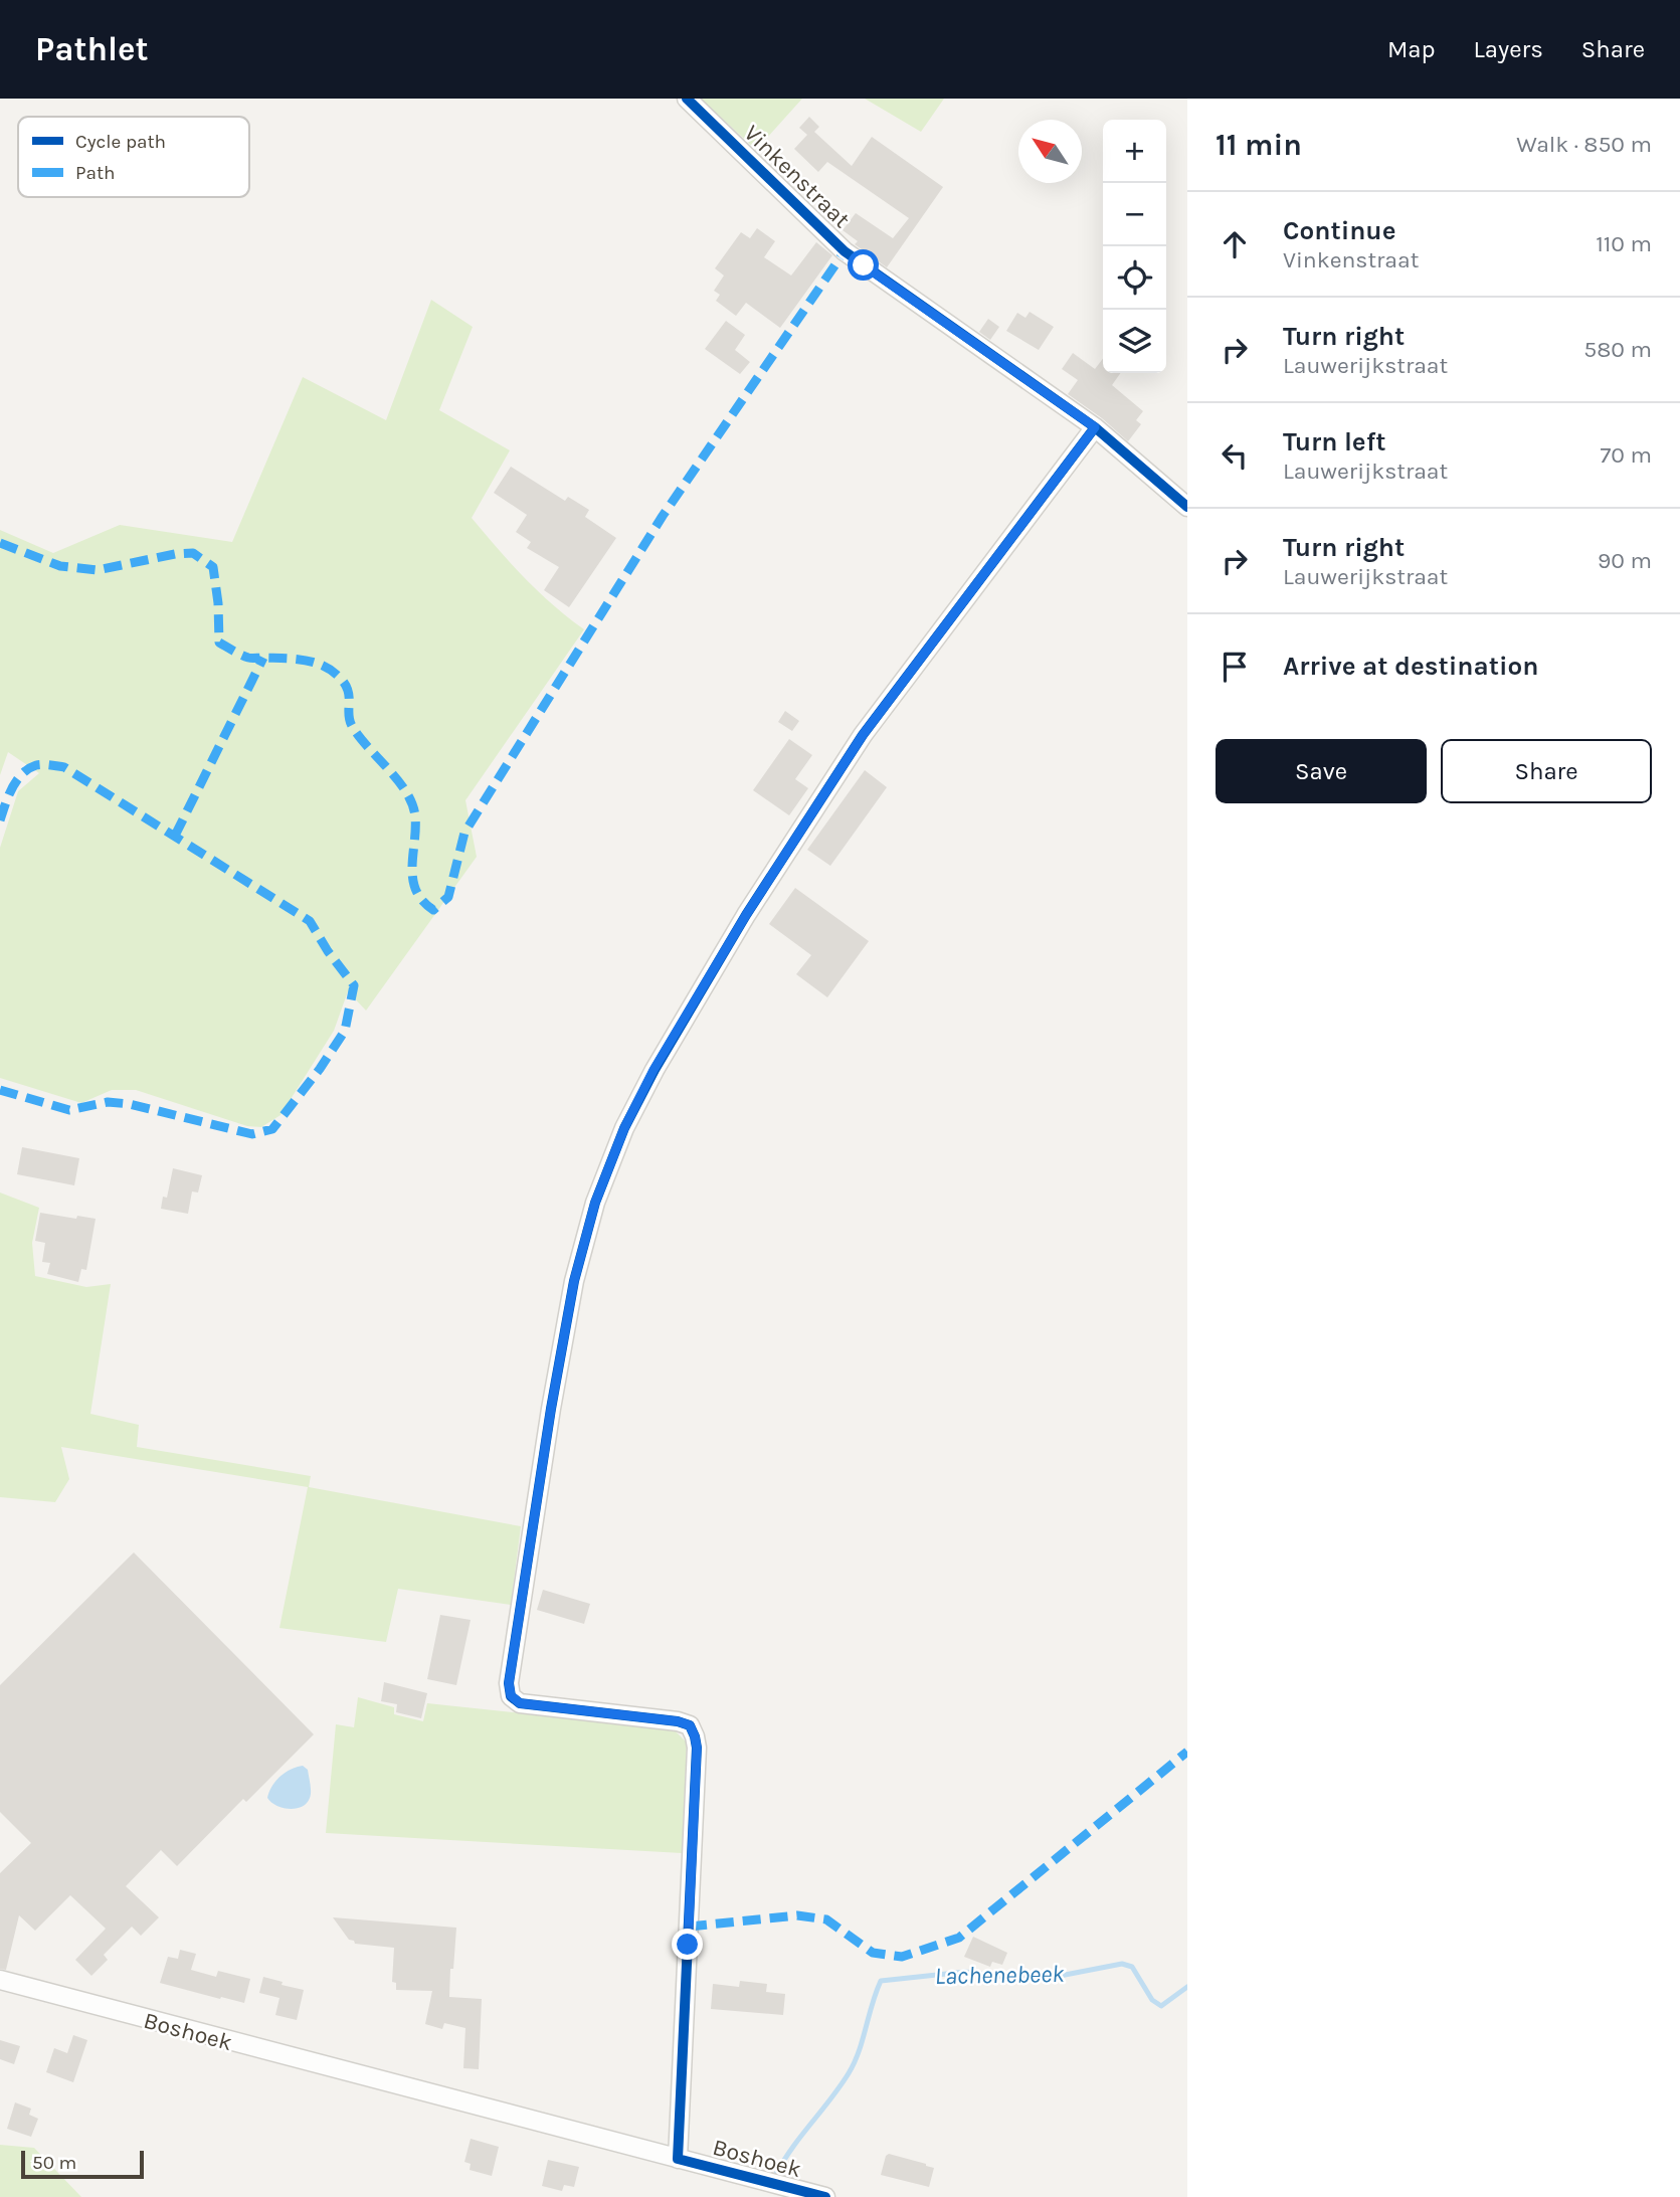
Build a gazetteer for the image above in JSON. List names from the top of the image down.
{
  "streets": {
    "street": ["Vinkenstraat", "Boshoek"]
  },
  "water": ["Lachenebeek"],
  "legend": ["Cycle path", "Path"],
  "scale_bar": "50 m",
  "north": "top left",
  "page": {
    "header": "Pathlet",
    "nav": ["Map", "Layers", "Share"],
    "heading": ["11 min", "Walk · 850 m"],
    "map_buttons": ["+", "−"],
    "list": [
      ["Continue", "Vinkenstraat", "110 m"],
      ["Turn right", "Lauwerijkstraat", "580 m"],
      ["Turn left", "Lauwerijkstraat", "70 m"],
      ["Turn right", "Lauwerijkstraat", "90 m"],
      "Arrive at destination"
    ],
    "buttons": ["Save", "Share"],
    "scale": "50 m"
  }
}
